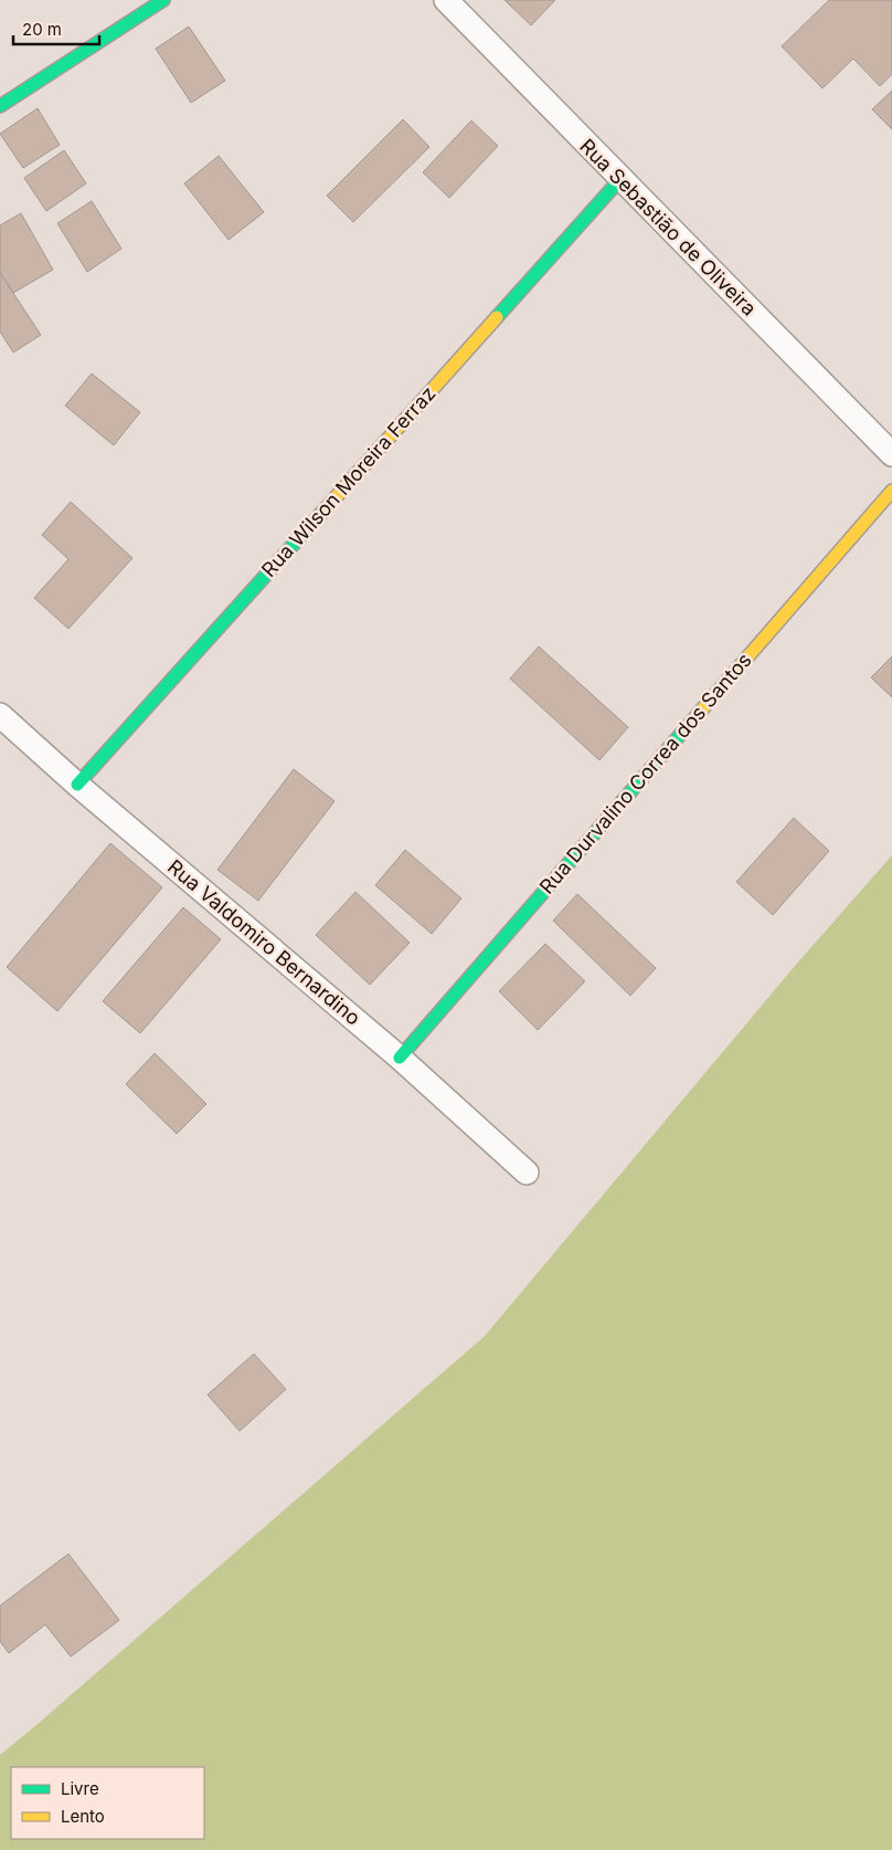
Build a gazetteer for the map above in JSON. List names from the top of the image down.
{
  "streets": {
    "street": [
      "Rua Sebastião de Oliveira",
      "Rua Wilson Moreira Ferraz",
      "Rua Durvalino Correa dos Santos",
      "Rua Valdomiro Bernardino"
    ]
  },
  "crossings": [
    ["Rua Sebastião de Oliveira", "Rua Wilson Moreira Ferraz"],
    ["Rua Wilson Moreira Ferraz", "Rua Valdomiro Bernardino"],
    ["Rua Durvalino Correa dos Santos", "Rua Valdomiro Bernardino"]
  ],
  "legend": ["Livre", "Lento"],
  "scale_bar": "20 m"
}
